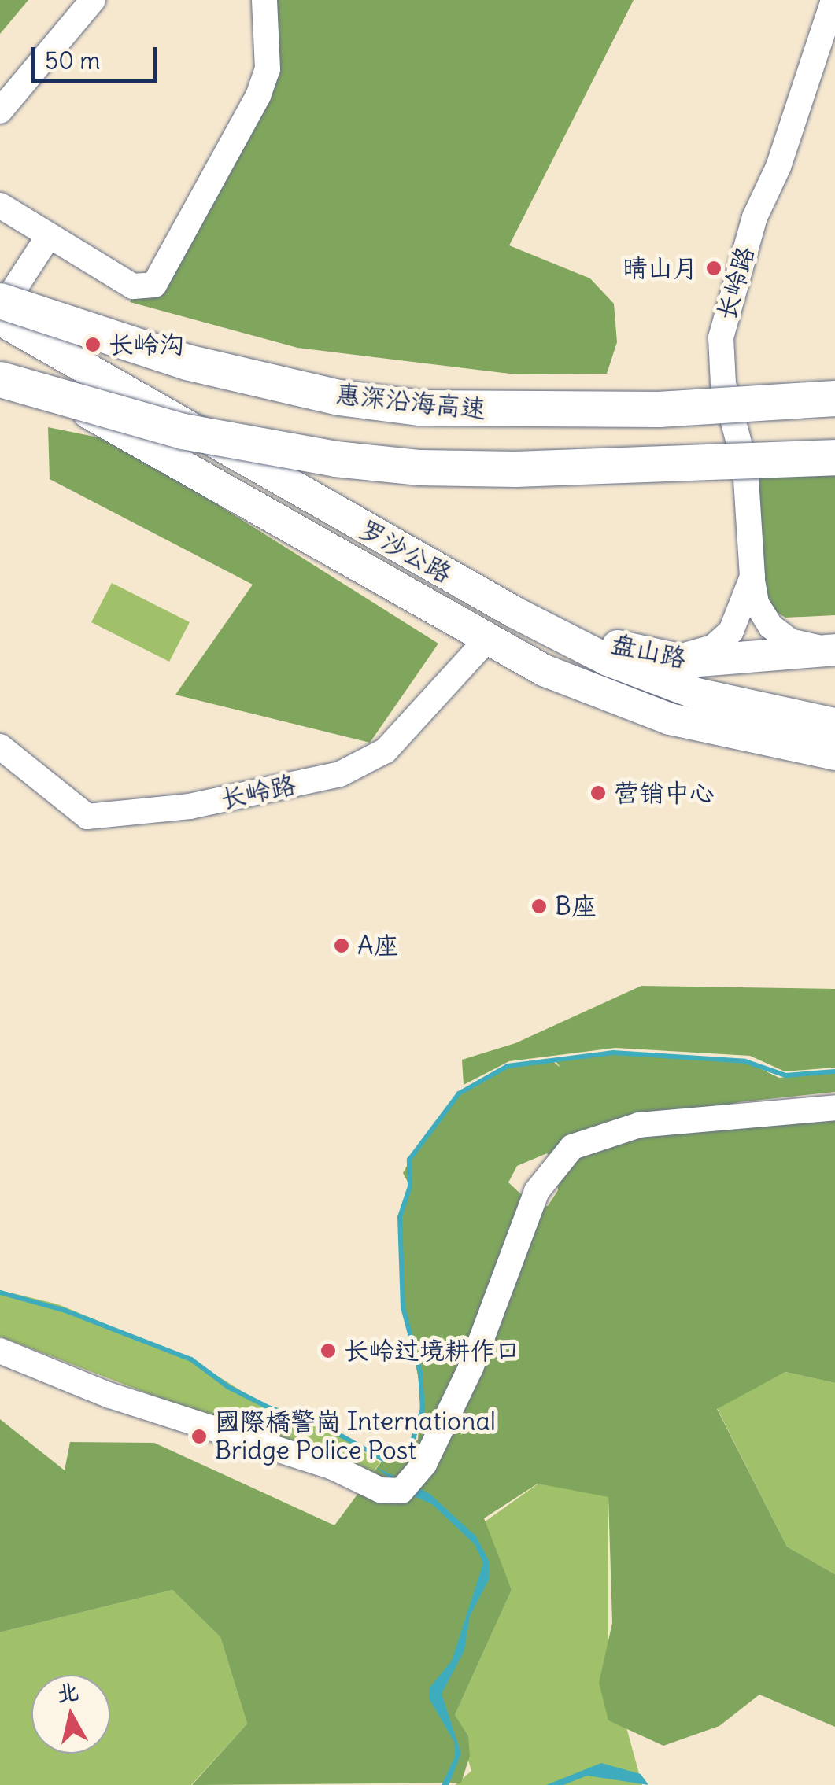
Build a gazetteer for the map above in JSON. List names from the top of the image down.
{
  "streets": {
    "highway": ["惠深沿海高速"],
    "main road": ["罗沙公路", "盘山路"],
    "street": ["长岭路"]
  },
  "crossings": [
    ["长岭路", "罗沙公路"],
    ["长岭路", "盘山路"],
    ["罗沙公路", "盘山路"]
  ],
  "places": [
    "晴山月",
    "长岭沟",
    "营销中心",
    "B座",
    "A座",
    "长岭过境耕作口",
    "國際橋警崗 International Bridge Police Post"
  ],
  "scale_bar": "50 m",
  "north": "top"
}
